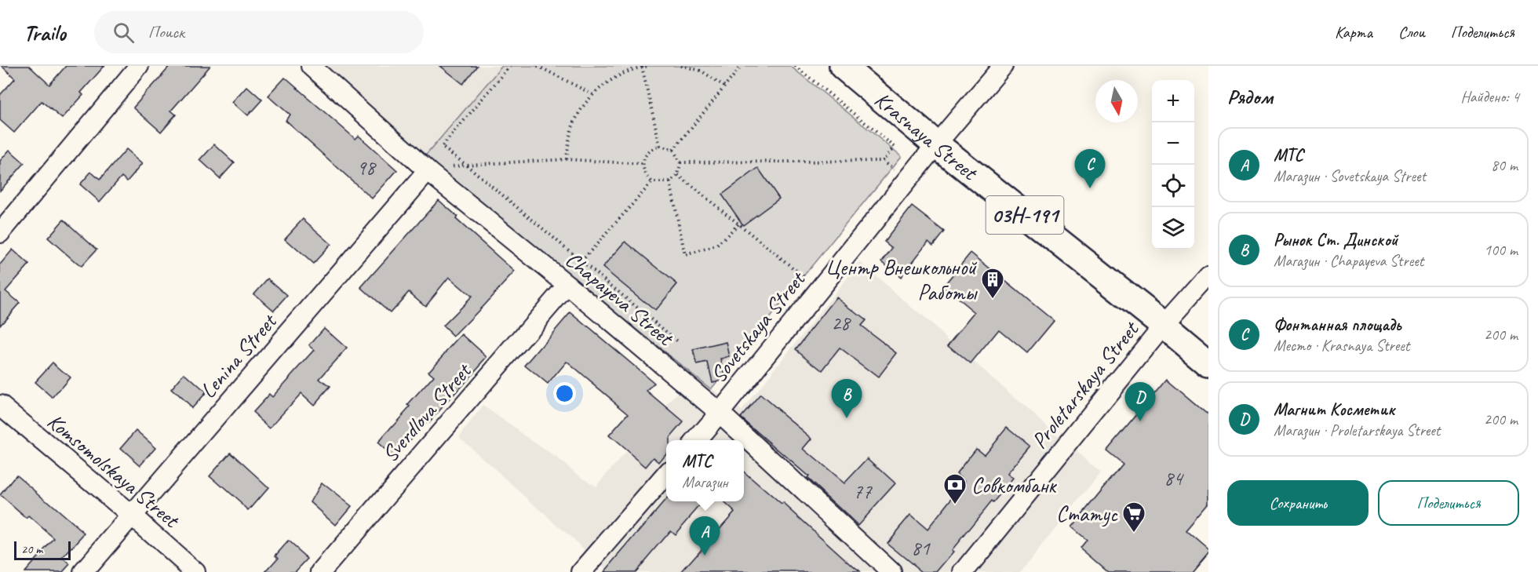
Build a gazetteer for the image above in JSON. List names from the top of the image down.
{
  "streets": {
    "main road": ["Krasnaya Street", "03Н-191"],
    "street": [
      "Chapayeva Street",
      "Sovetskaya Street",
      "Lenina Street",
      "Proletarskaya Street",
      "Sverdlova Street",
      "Komsomolskaya Street"
    ]
  },
  "crossings": [
    ["Krasnaya Street", "Sovetskaya Street"],
    ["Krasnaya Street", "Proletarskaya Street"],
    ["Chapayeva Street", "Sovetskaya Street"],
    ["Chapayeva Street", "Lenina Street"],
    ["Chapayeva Street", "Sverdlova Street"],
    ["Lenina Street", "Komsomolskaya Street"]
  ],
  "places": {
    "building": ["Центр Внешкольной Работы"],
    "bank": ["Совкомбанк"],
    "supermarket": ["Статус"]
  },
  "house_numbers": [
    "98",
    "28",
    "84",
    "77",
    "81"
  ],
  "scale_bar": "20 m",
  "north": "bottom",
  "page": {
    "header": "Trailo",
    "search": "Поиск",
    "nav": ["Карта", "Слои", "Поделиться"],
    "heading": ["Рядом", "Найдено: 4"],
    "map_buttons": ["+", "−"],
    "list": [
      {
        "mark": "A",
        "name": "МТС",
        "note": "Магазин · Sovetskaya Street",
        "value": "80 m"
      },
      {
        "mark": "B",
        "name": "Рынок Ст. Динской",
        "note": "Магазин · Chapayeva Street",
        "value": "100 m"
      },
      {
        "mark": "C",
        "name": "Фонтанная площадь",
        "note": "Место · Krasnaya Street",
        "value": "200 m"
      },
      {
        "mark": "D",
        "name": "Магнит Косметик",
        "note": "Магазин · Proletarskaya Street",
        "value": "200 m"
      }
    ],
    "pins": [
      "C",
      "B",
      "D",
      "A"
    ],
    "popup": ["МТС", "Магазин"],
    "buttons": ["Сохранить", "Поделиться"],
    "scale": "20 m"
  }
}
